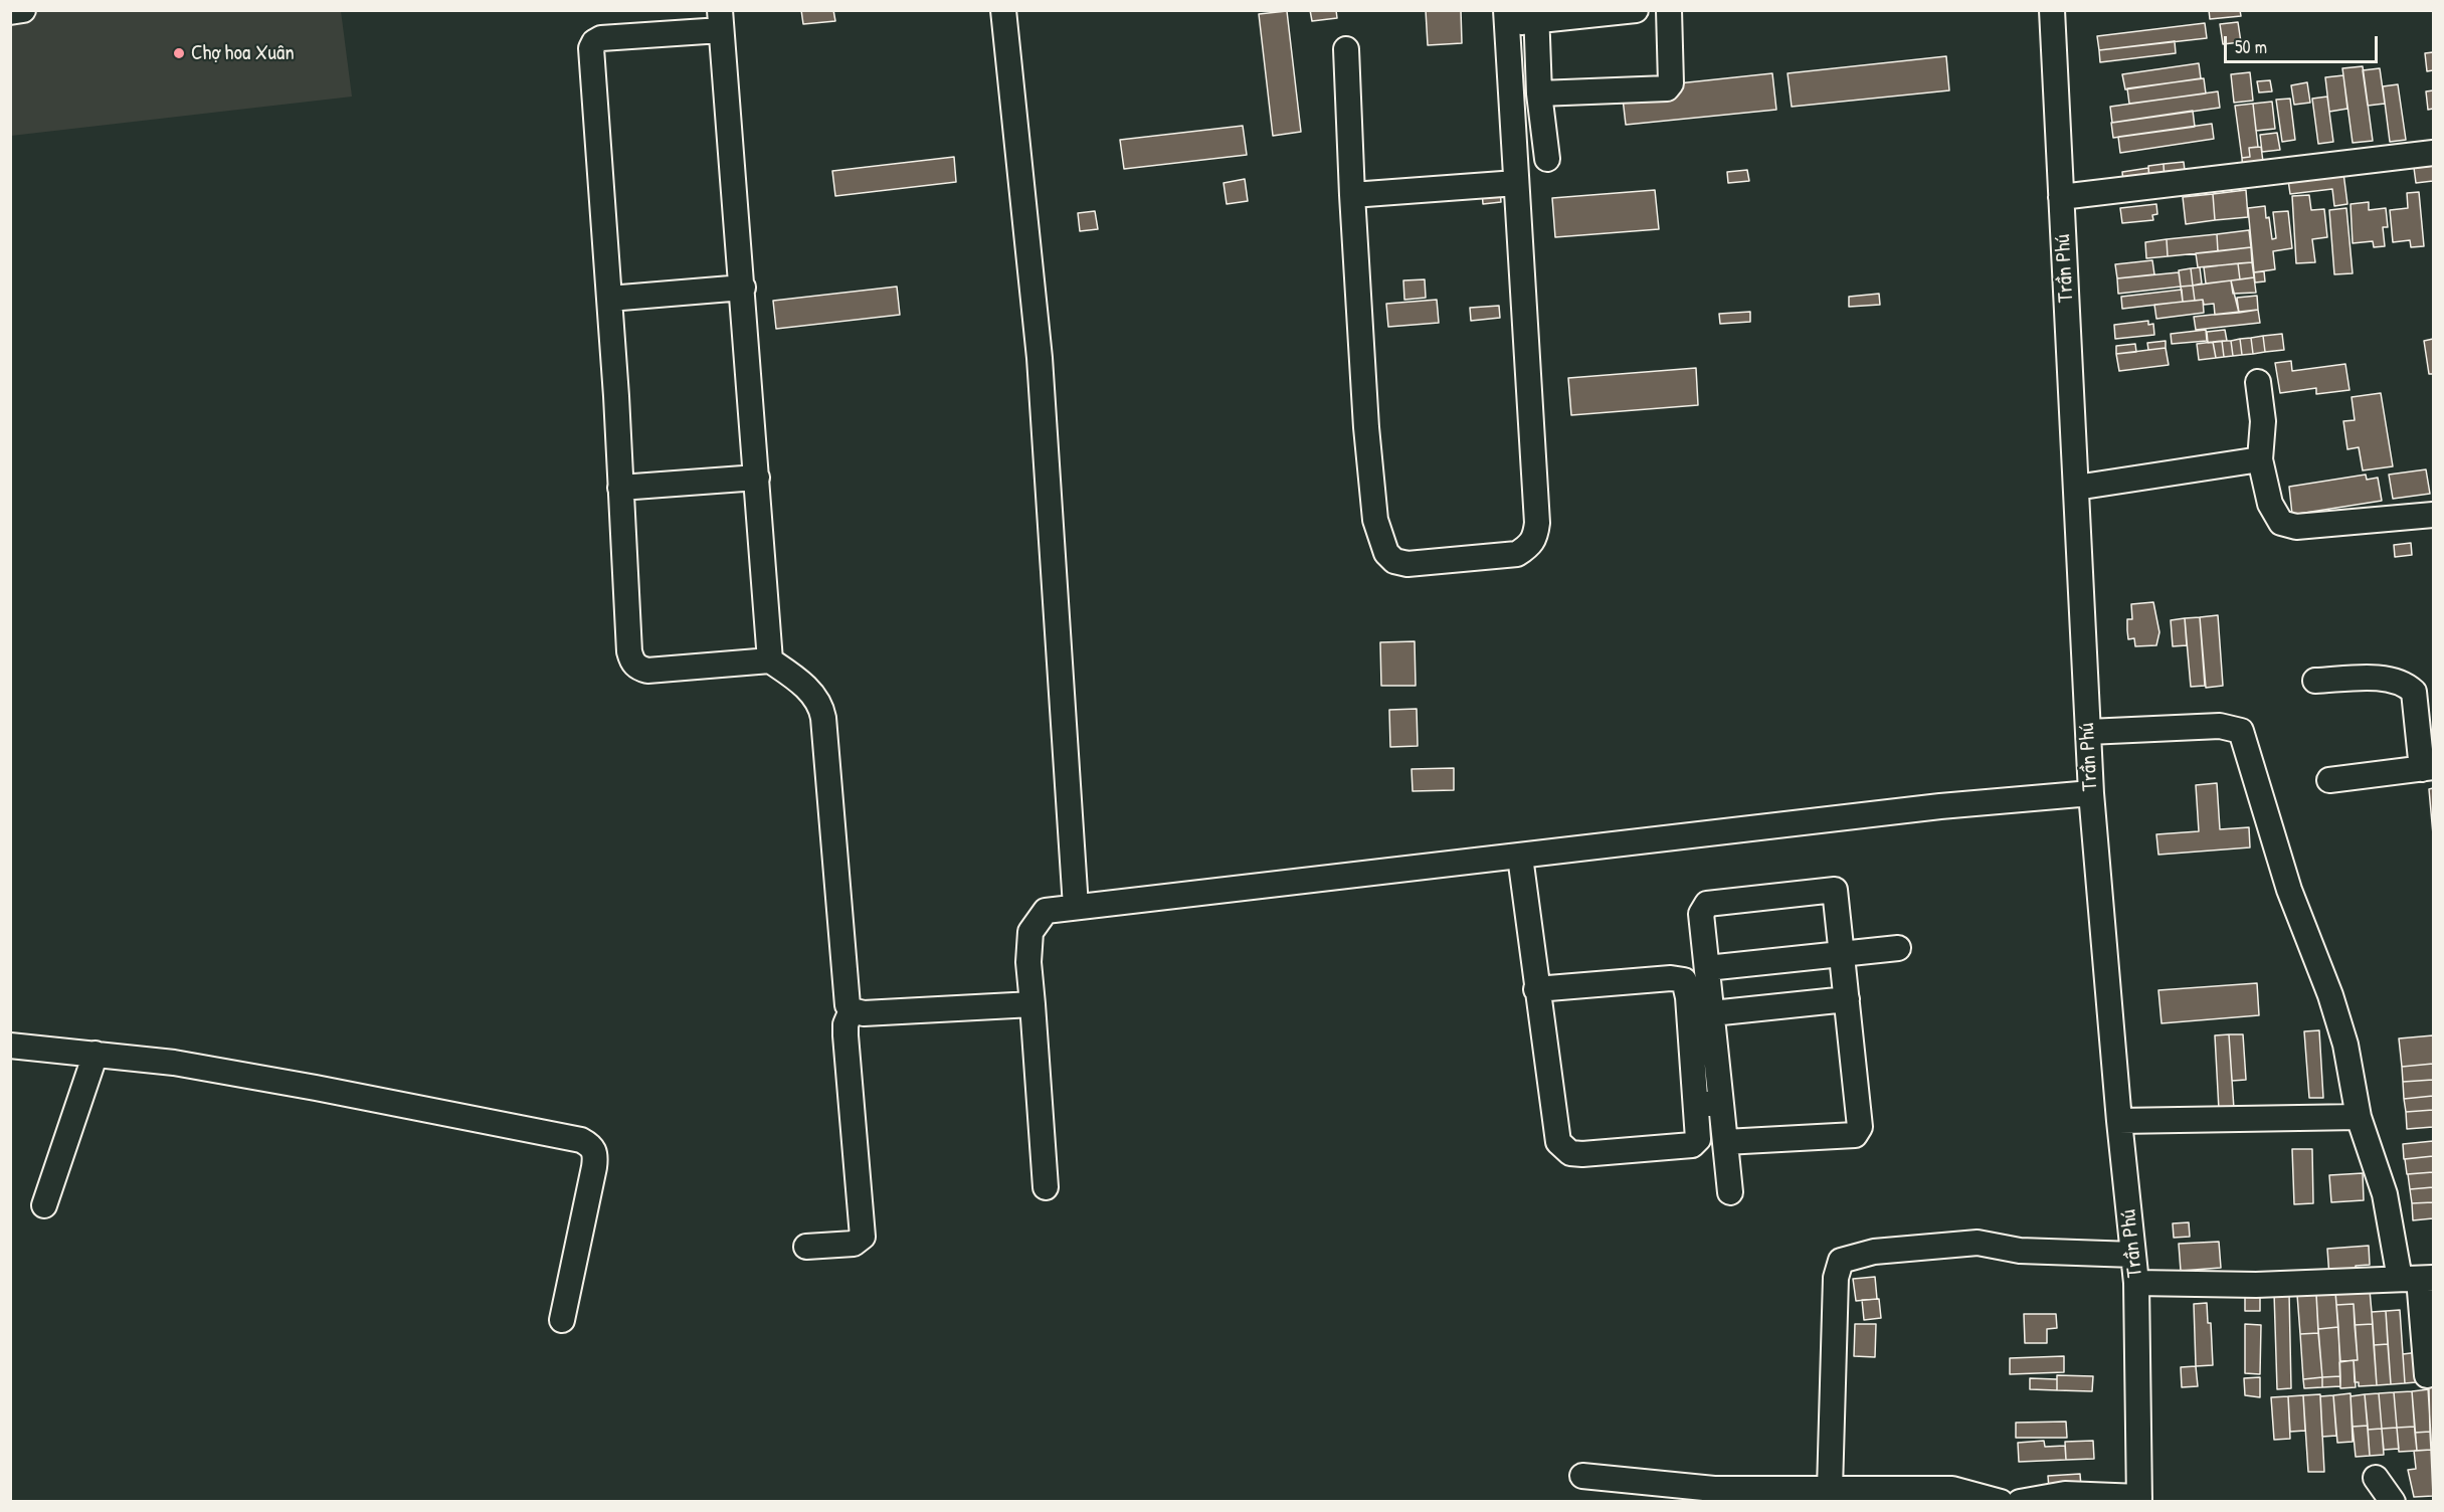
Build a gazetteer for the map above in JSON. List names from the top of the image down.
{
  "streets": {
    "street": ["Trần Phú"]
  },
  "places": ["Chợ hoa Xuân"],
  "scale_bar": "50 m"
}
